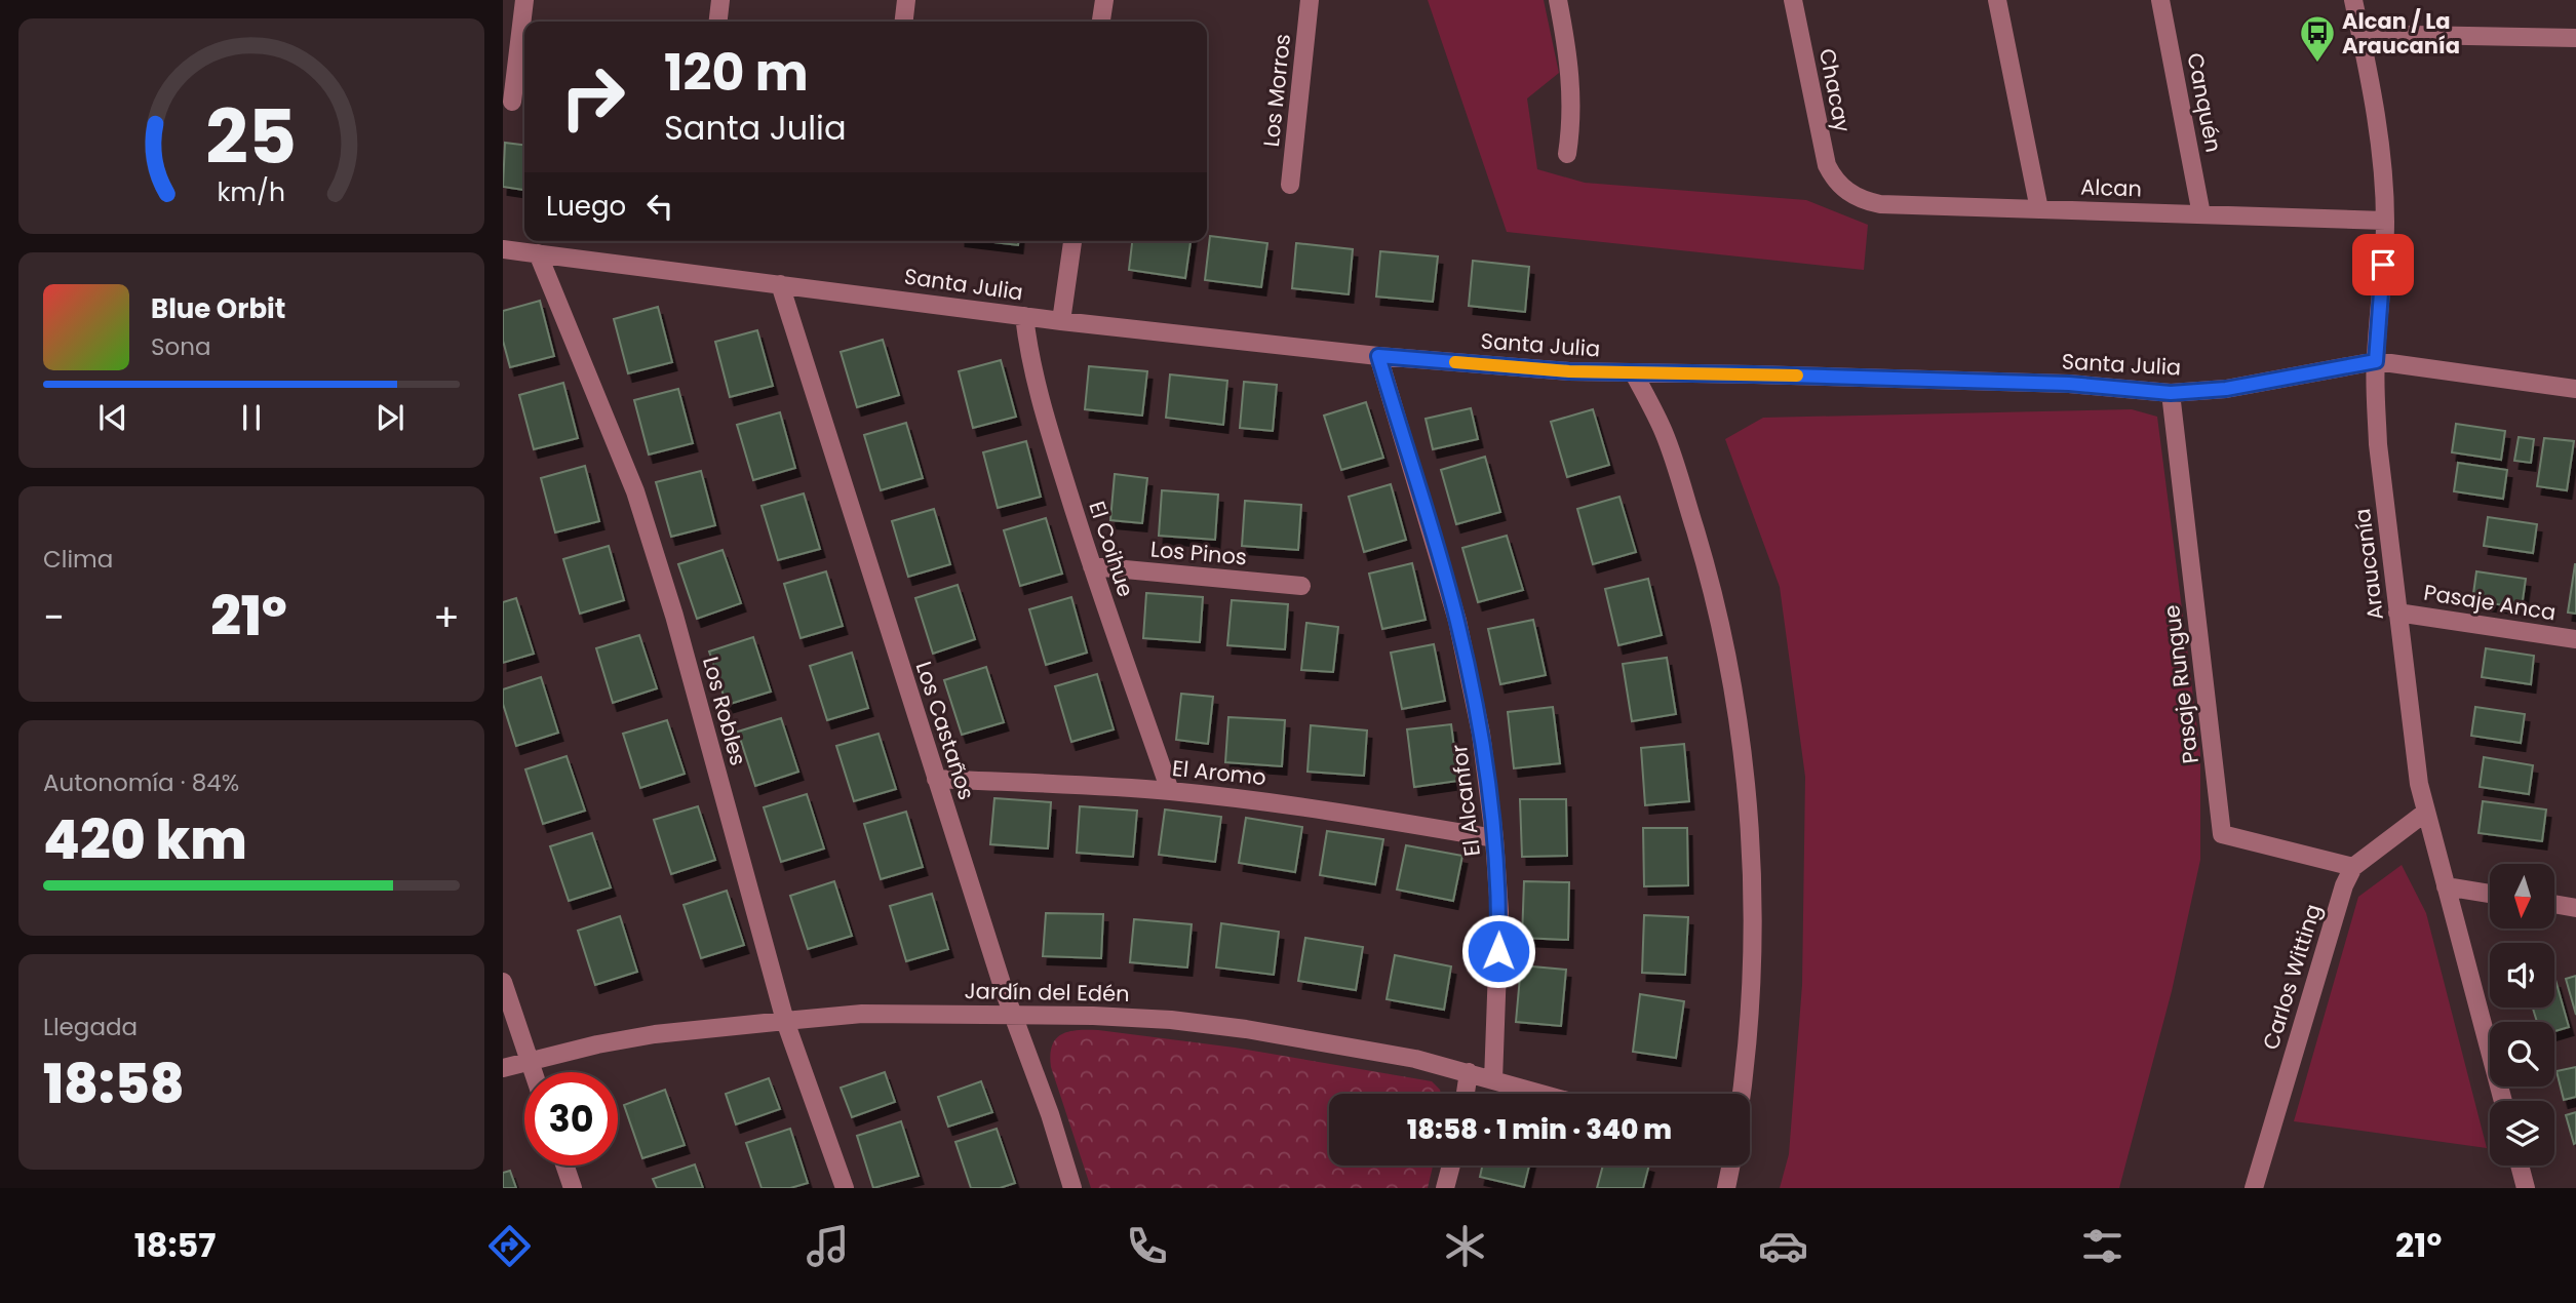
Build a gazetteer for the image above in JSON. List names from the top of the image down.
{
  "streets": {
    "street": [
      "Los Morros",
      "Chacay",
      "Canquén",
      "Alcan",
      "Santa Julia",
      "El Coihue",
      "Los Pinos",
      "Araucanía",
      "Pasaje Anca",
      "Pasaje Rungue",
      "Los Robles",
      "Los Castaños",
      "El Aromo",
      "El Alcanfor",
      "Carlos Witting",
      "Jardín del Edén"
    ]
  },
  "crossings": [
    ["Chacay", "Alcan"],
    ["Canquén", "Alcan"],
    ["Alcan", "Araucanía"],
    ["Santa Julia", "El Coihue"],
    ["Santa Julia", "Araucanía"],
    ["Santa Julia", "Pasaje Rungue"],
    ["Santa Julia", "Los Robles"],
    ["Santa Julia", "Los Castaños"],
    ["Santa Julia", "El Alcanfor"],
    ["El Coihue", "Los Pinos"],
    ["El Coihue", "El Aromo"],
    ["Araucanía", "Pasaje Anca"],
    ["Pasaje Rungue", "Carlos Witting"],
    ["Los Robles", "Jardín del Edén"],
    ["Los Castaños", "El Aromo"],
    ["Los Castaños", "Jardín del Edén"],
    ["El Aromo", "El Alcanfor"],
    ["El Alcanfor", "Jardín del Edén"]
  ],
  "places": {
    "bus stop": ["Alcan / La Araucanía"]
  },
  "north": "bottom",
  "page": {
    "turn": ["120 m", "Santa Julia"],
    "then": "Luego",
    "song": ["Blue Orbit", "Sona"],
    "tile": [
      "Clima",
      ["Autonomía · 84%", "420 km"],
      ["Llegada", "18:58"]
    ],
    "heat": ["−", "21°", "+"],
    "limit": "30",
    "trip": "18:58 · 1 min · 340 m",
    "tabs": ["18:57", "21°"],
    "gauge": ["25", "km/h"]
  }
}
